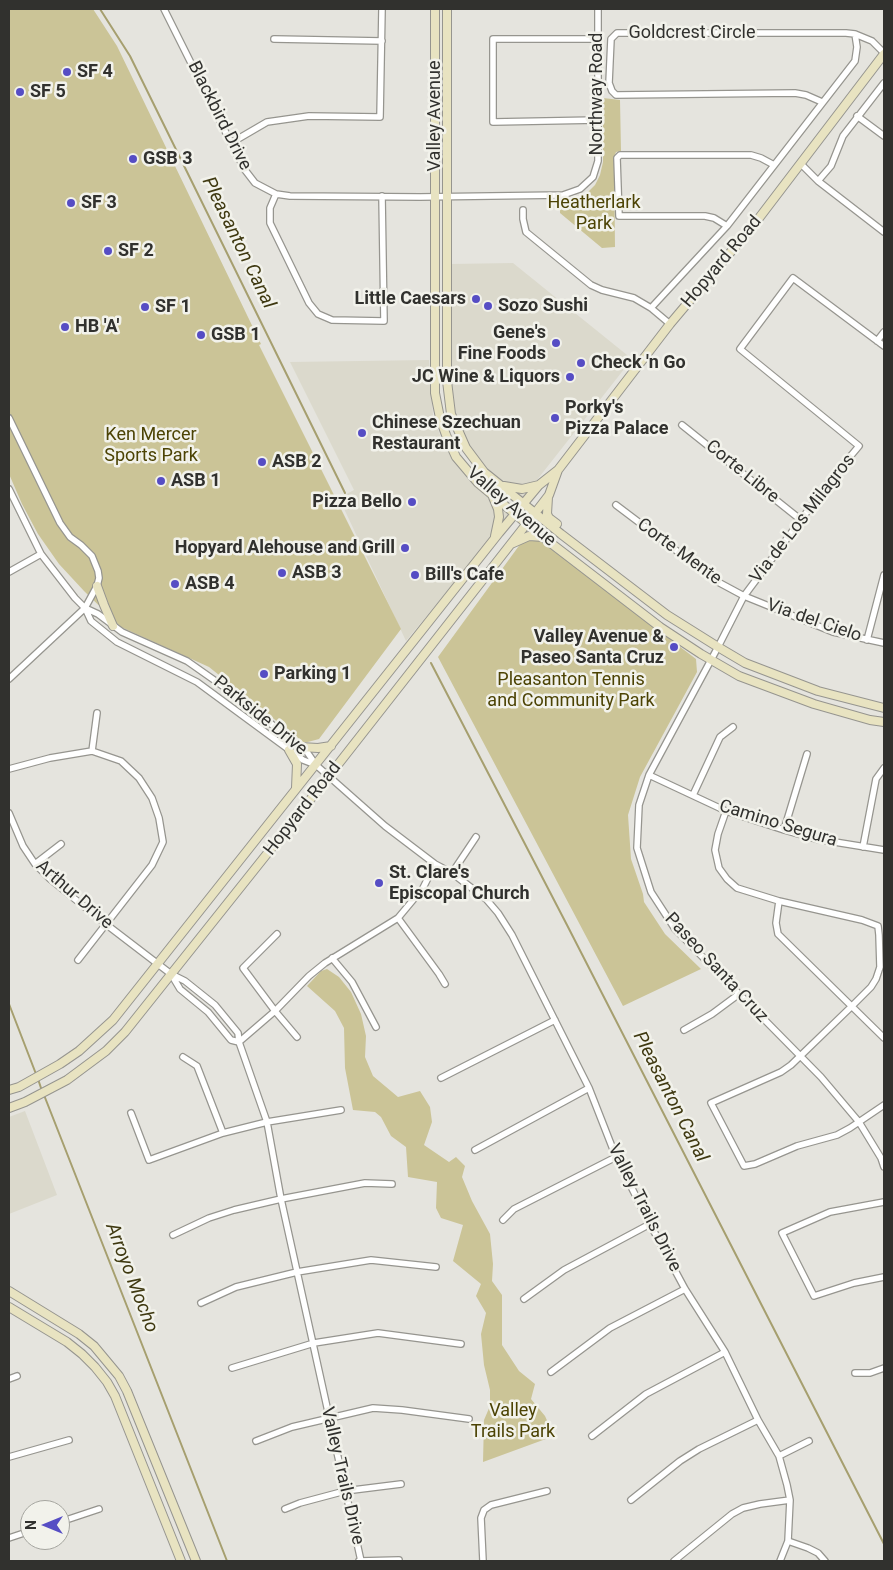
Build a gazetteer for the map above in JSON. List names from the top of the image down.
{
  "streets": {
    "main road": ["Valley Avenue", "Hopyard Road"],
    "street": [
      "Goldcrest Circle",
      "Northway Road",
      "Blackbird Drive",
      "Corte Libre",
      "Via de Los Milagros",
      "Corte Mente",
      "Via del Cielo",
      "Parkside Drive",
      "Camino Segura",
      "Arthur Drive",
      "Paseo Santa Cruz",
      "Valley Trails Drive"
    ]
  },
  "crossings": [
    ["Goldcrest Circle", "Hopyard Road"],
    ["Northway Road", "Blackbird Drive"],
    ["Northway Road", "Valley Avenue"],
    ["Blackbird Drive", "Valley Avenue"],
    ["Valley Avenue", "Hopyard Road"],
    ["Valley Avenue", "Via de Los Milagros"],
    ["Valley Avenue", "Paseo Santa Cruz"],
    ["Hopyard Road", "Parkside Drive"],
    ["Hopyard Road", "Arthur Drive"],
    ["Hopyard Road", "Valley Trails Drive"],
    ["Corte Libre", "Via de Los Milagros"],
    ["Via de Los Milagros", "Corte Mente"],
    ["Via de Los Milagros", "Via del Cielo"],
    ["Via de Los Milagros", "Paseo Santa Cruz"],
    ["Corte Mente", "Via del Cielo"],
    ["Parkside Drive", "Valley Trails Drive"],
    ["Camino Segura", "Paseo Santa Cruz"],
    ["Arthur Drive", "Valley Trails Drive"]
  ],
  "water": ["Pleasanton Canal", "Arroyo Mocho"],
  "parks": [
    "Heatherlark Park",
    "Ken Mercer Sports Park",
    "Pleasanton Tennis and Community Park",
    "Valley Trails Park"
  ],
  "places": [
    "SF 4",
    "SF 5",
    "GSB 3",
    "SF 3",
    "SF 2",
    "Little Caesars",
    "Sozo Sushi",
    "SF 1",
    "HB 'A'",
    "GSB 1",
    "Gene's Fine Foods",
    "Check 'n Go",
    "JC Wine & Liquors",
    "Porky's Pizza Palace",
    "Chinese Szechuan Restaurant",
    "ASB 2",
    "ASB 1",
    "Pizza Bello",
    "Hopyard Alehouse and Grill",
    "ASB 3",
    "Bill's Cafe",
    "ASB 4",
    "Valley Avenue & Paseo Santa Cruz",
    "Parking 1",
    "St. Clare's Episcopal Church"
  ],
  "north": "left"
}
